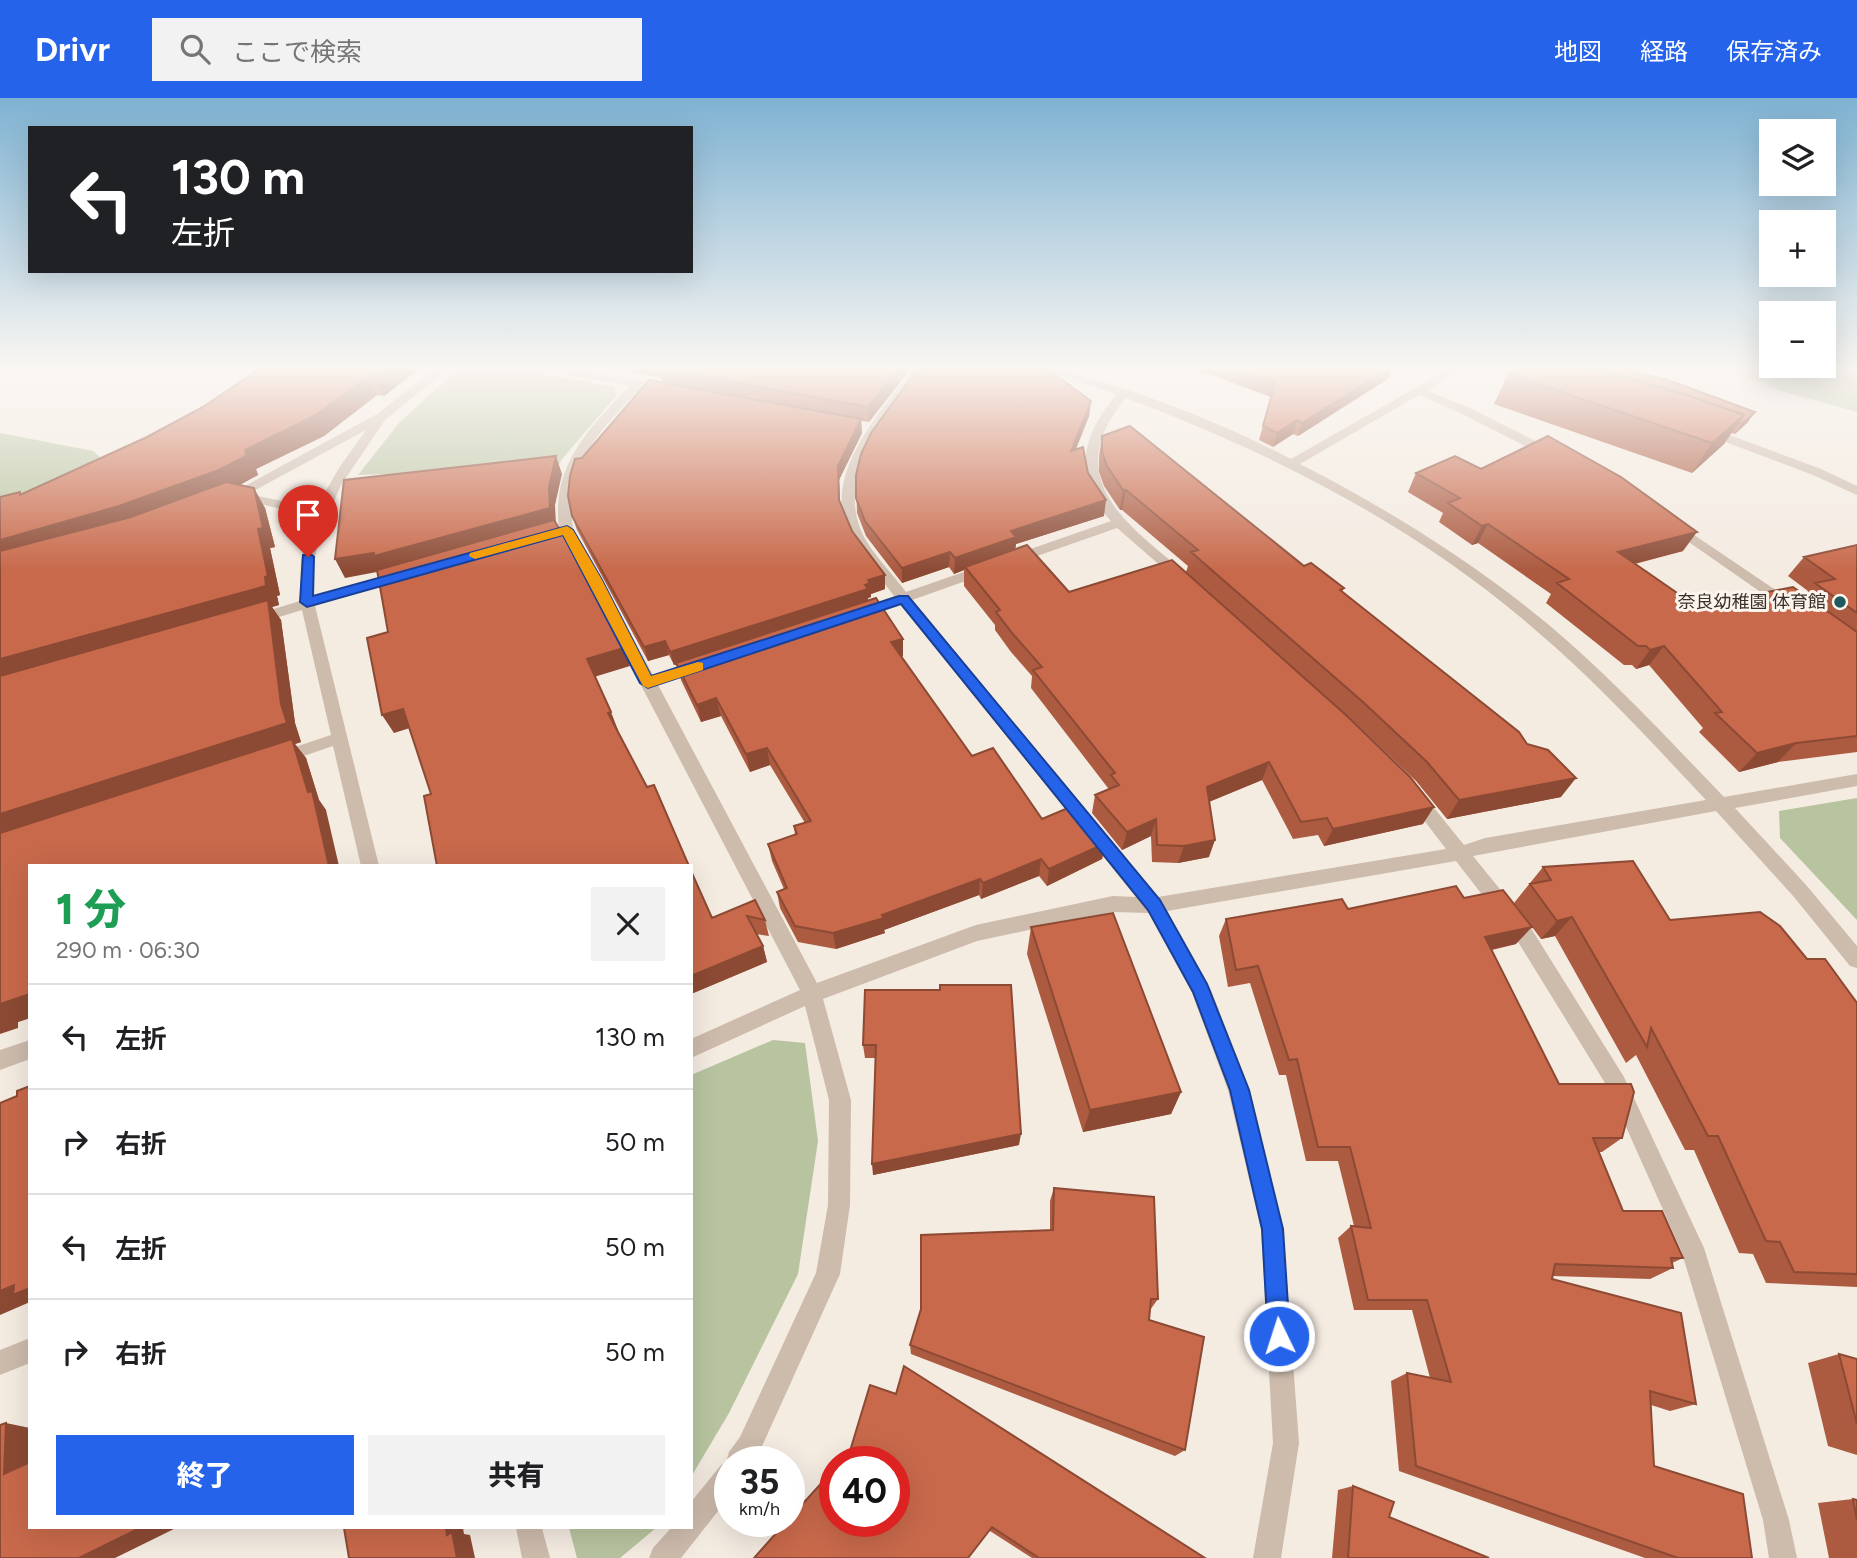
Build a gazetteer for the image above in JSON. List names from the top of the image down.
{
  "places": ["奈良幼稚園 体育館"],
  "page": {
    "header": "Drivr",
    "search": "ここで検索",
    "nav": ["地図", "経路", "保存済み"],
    "map_buttons": ["+", "−"],
    "turn": ["130 m", "左折"],
    "heading": ["1 分", "290 m · 06:30"],
    "list": [
      {
        "name": "左折",
        "value": "130 m"
      },
      {
        "name": "右折",
        "value": "50 m"
      },
      {
        "name": "左折",
        "value": "50 m"
      },
      {
        "name": "右折",
        "value": "50 m"
      }
    ],
    "buttons": ["終了", "共有"],
    "speed": "35 km/h",
    "limit": "40"
  }
}
